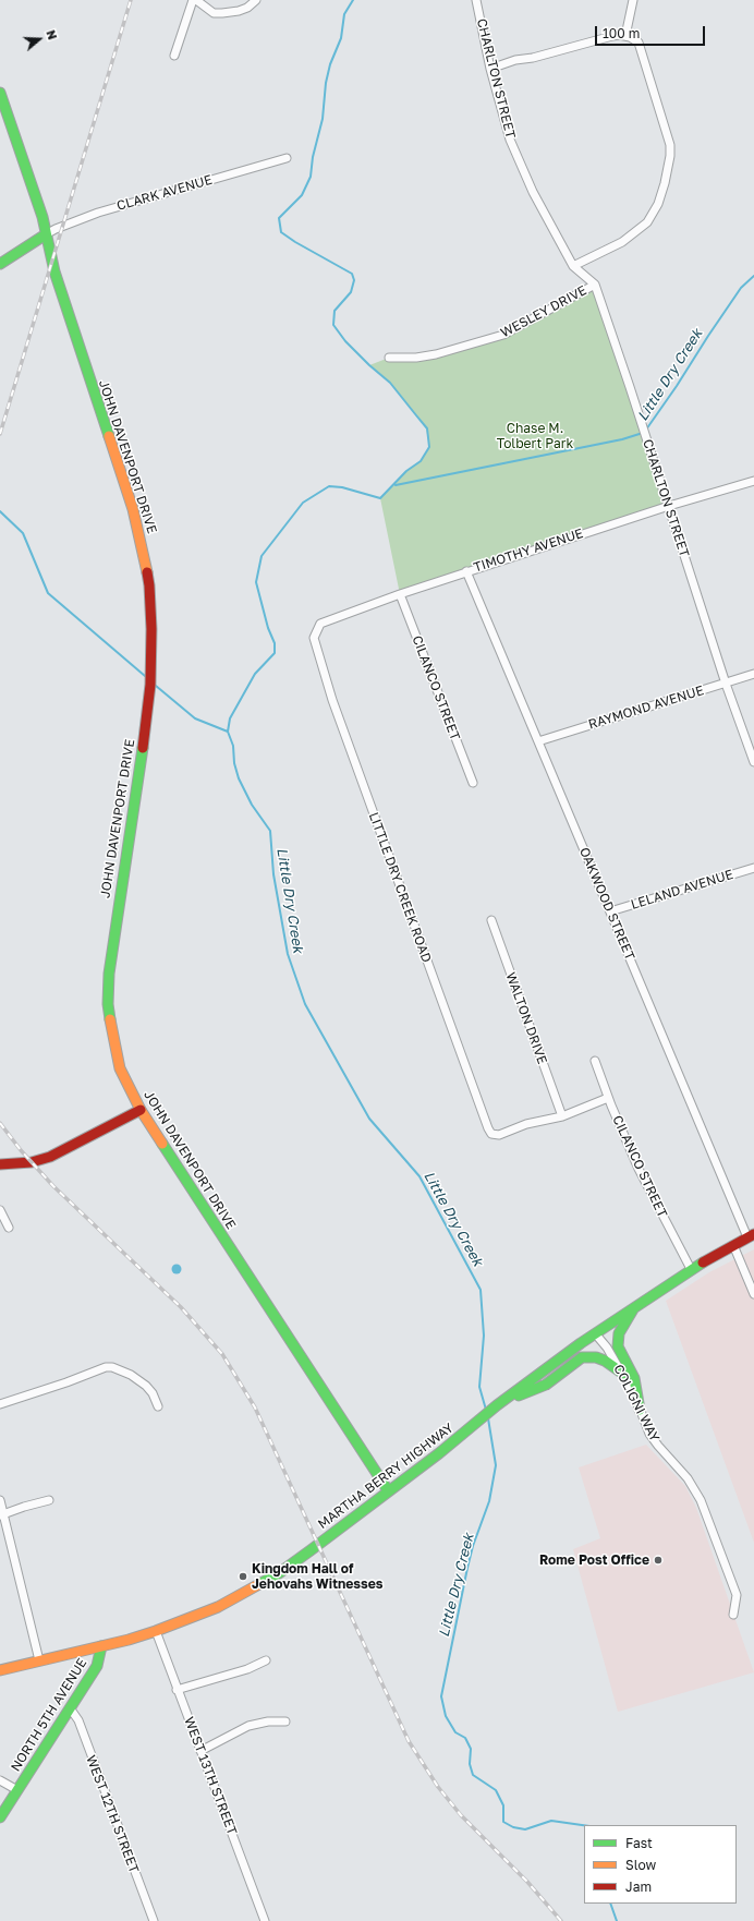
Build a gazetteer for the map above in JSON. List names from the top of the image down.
{
  "streets": {
    "street": [
      "CHARLTON STREET",
      "CLARK AVENUE",
      "WESLEY DRIVE",
      "JOHN DAVENPORT DRIVE",
      "TIMOTHY AVENUE",
      "CILANCO STREET",
      "RAYMOND AVENUE",
      "LITTLE DRY CREEK ROAD",
      "LELAND AVENUE",
      "OAKWOOD STREET",
      "WALTON DRIVE",
      "COLIGNI WAY",
      "MARTHA BERRY HIGHWAY",
      "NORTH 5TH AVENUE",
      "WEST 13TH STREET",
      "WEST 12TH STREET"
    ]
  },
  "crossings": [
    ["CHARLTON STREET", "WESLEY DRIVE"],
    ["CHARLTON STREET", "TIMOTHY AVENUE"],
    ["CHARLTON STREET", "RAYMOND AVENUE"],
    ["CLARK AVENUE", "JOHN DAVENPORT DRIVE"],
    ["JOHN DAVENPORT DRIVE", "MARTHA BERRY HIGHWAY"],
    ["TIMOTHY AVENUE", "CILANCO STREET"],
    ["TIMOTHY AVENUE", "LITTLE DRY CREEK ROAD"],
    ["TIMOTHY AVENUE", "OAKWOOD STREET"],
    ["RAYMOND AVENUE", "OAKWOOD STREET"],
    ["LITTLE DRY CREEK ROAD", "WALTON DRIVE"],
    ["LELAND AVENUE", "OAKWOOD STREET"],
    ["MARTHA BERRY HIGHWAY", "NORTH 5TH AVENUE"],
    ["MARTHA BERRY HIGHWAY", "WEST 13TH STREET"],
    ["NORTH 5TH AVENUE", "WEST 12TH STREET"]
  ],
  "water": ["Little Dry Creek"],
  "parks": ["Chase M. Tolbert Park"],
  "places": ["Rome Post Office", "Kingdom Hall of Jehovahs Witnesses"],
  "legend": ["Fast", "Slow", "Jam"],
  "scale_bar": "100 m",
  "north": "right"
}
